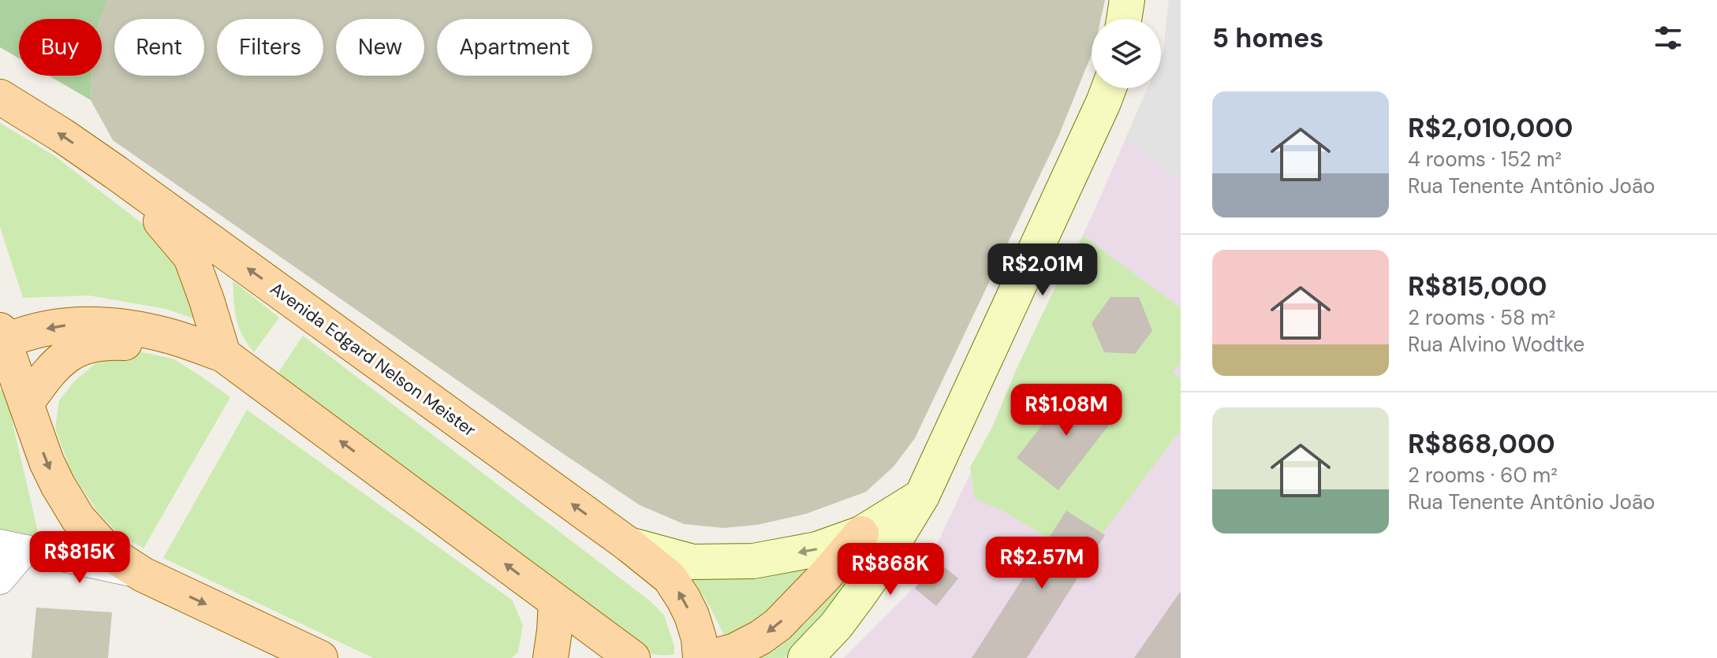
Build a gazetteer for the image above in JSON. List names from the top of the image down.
{
  "streets": {
    "main road": ["Avenida Edgard Nelson Meister"]
  },
  "page": {
    "heading": "5 homes",
    "chip": [
      "Buy",
      "Rent",
      "Filters",
      "New",
      "Apartment"
    ],
    "list": [
      {
        "name": "R$2,010,000",
        "note": "4 rooms · 152 m² · Rua Tenente Antônio João"
      },
      {
        "name": "R$815,000",
        "note": "2 rooms · 58 m² · Rua Alvino Wodtke"
      },
      {
        "name": "R$868,000",
        "note": "2 rooms · 60 m² · Rua Tenente Antônio João"
      }
    ],
    "price": [
      "R$2.01M",
      "R$1.08M",
      "R$815K",
      "R$2.57M",
      "R$868K"
    ]
  }
}
